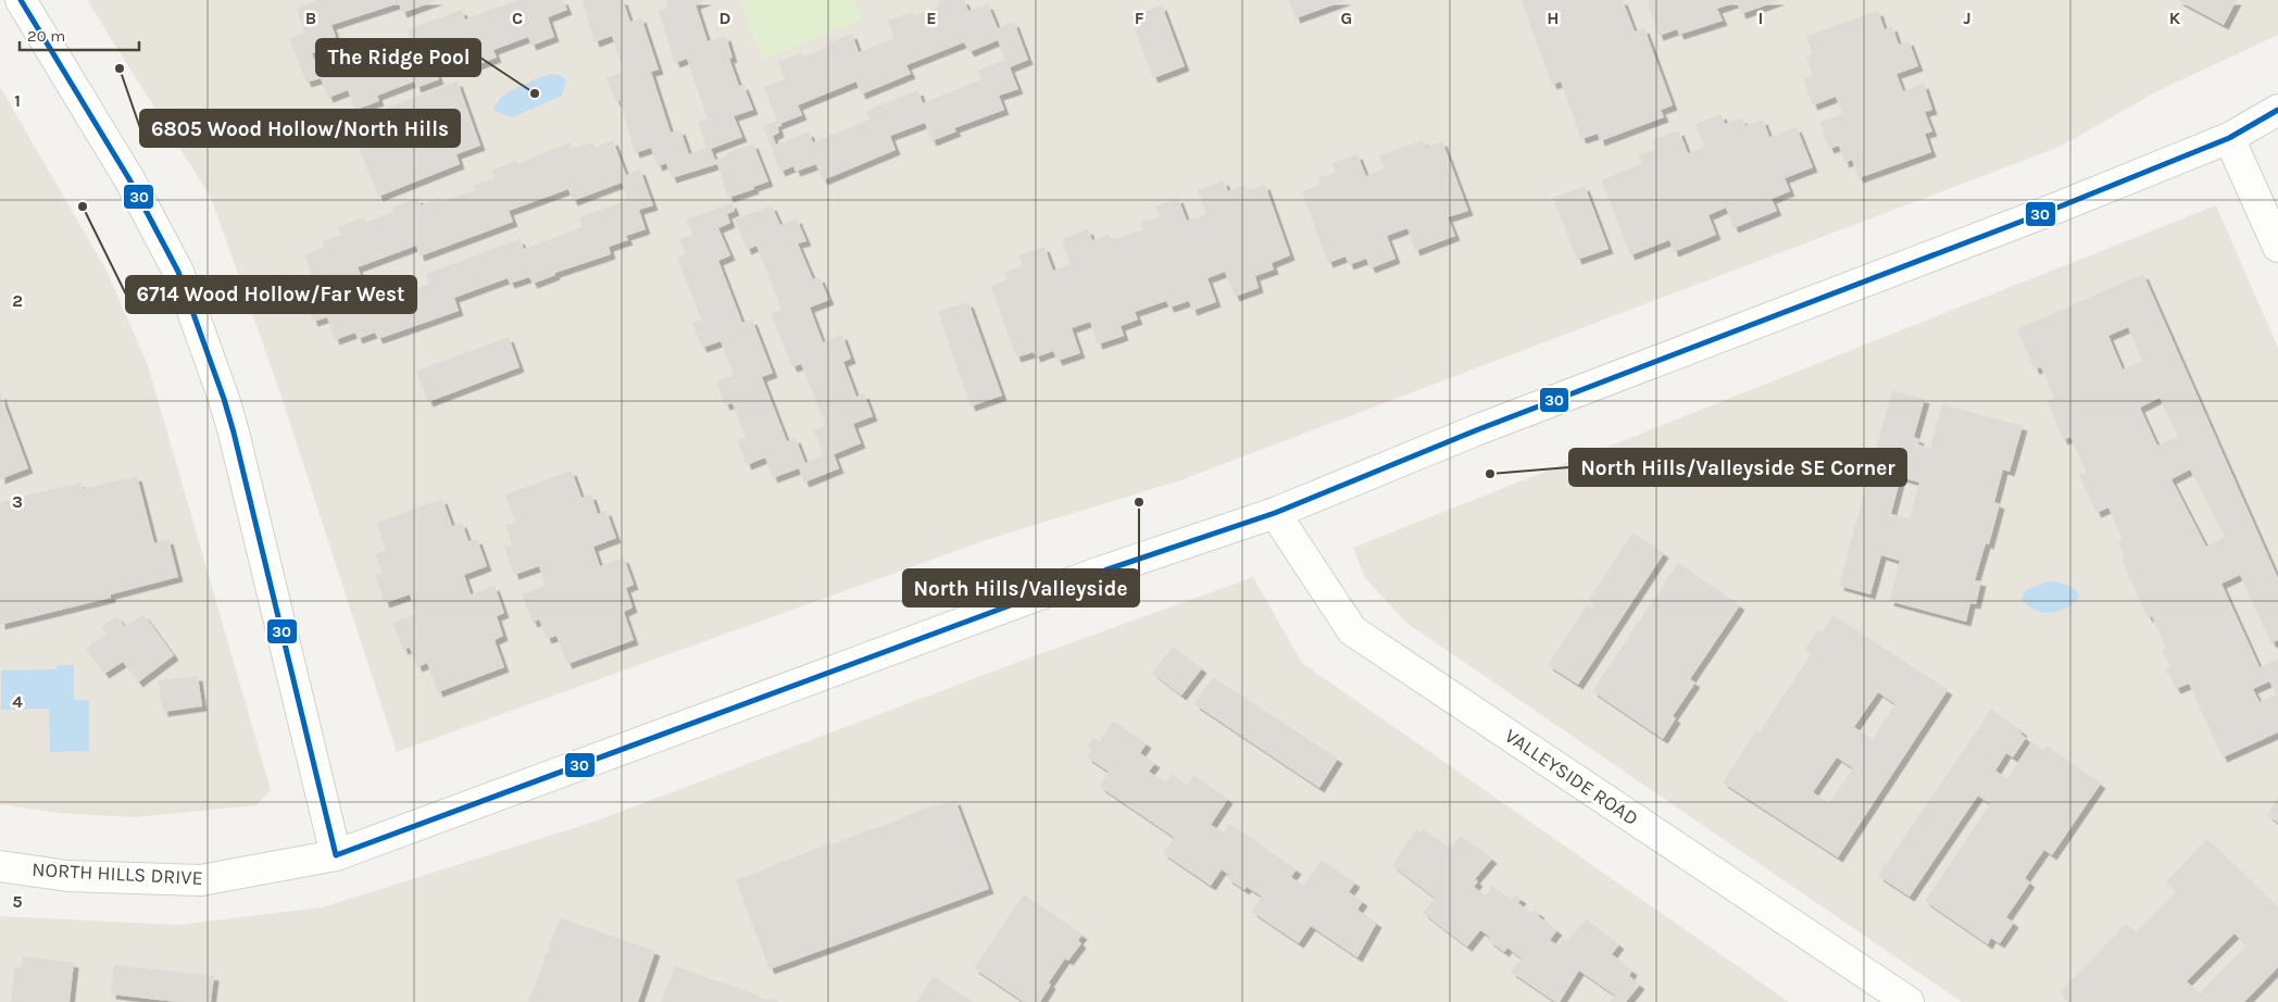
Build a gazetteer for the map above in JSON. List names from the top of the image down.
{
  "streets": {
    "street": ["VALLEYSIDE ROAD", "NORTH HILLS DRIVE"]
  },
  "crossings": [
    ["VALLEYSIDE ROAD", "NORTH HILLS DRIVE"]
  ],
  "places": [
    "6805 Wood Hollow/North Hills",
    "The Ridge Pool",
    "6714 Wood Hollow/Far West",
    "North Hills/Valleyside SE Corner",
    "North Hills/Valleyside"
  ],
  "lines": ["transit line 30"],
  "scale_bar": "20 m",
  "grid": {
    "columns": [
      "B",
      "C",
      "D",
      "E",
      "F",
      "G",
      "H",
      "I",
      "J",
      "K"
    ],
    "rows": [
      "1",
      "2",
      "3",
      "4",
      "5"
    ]
  }
}
